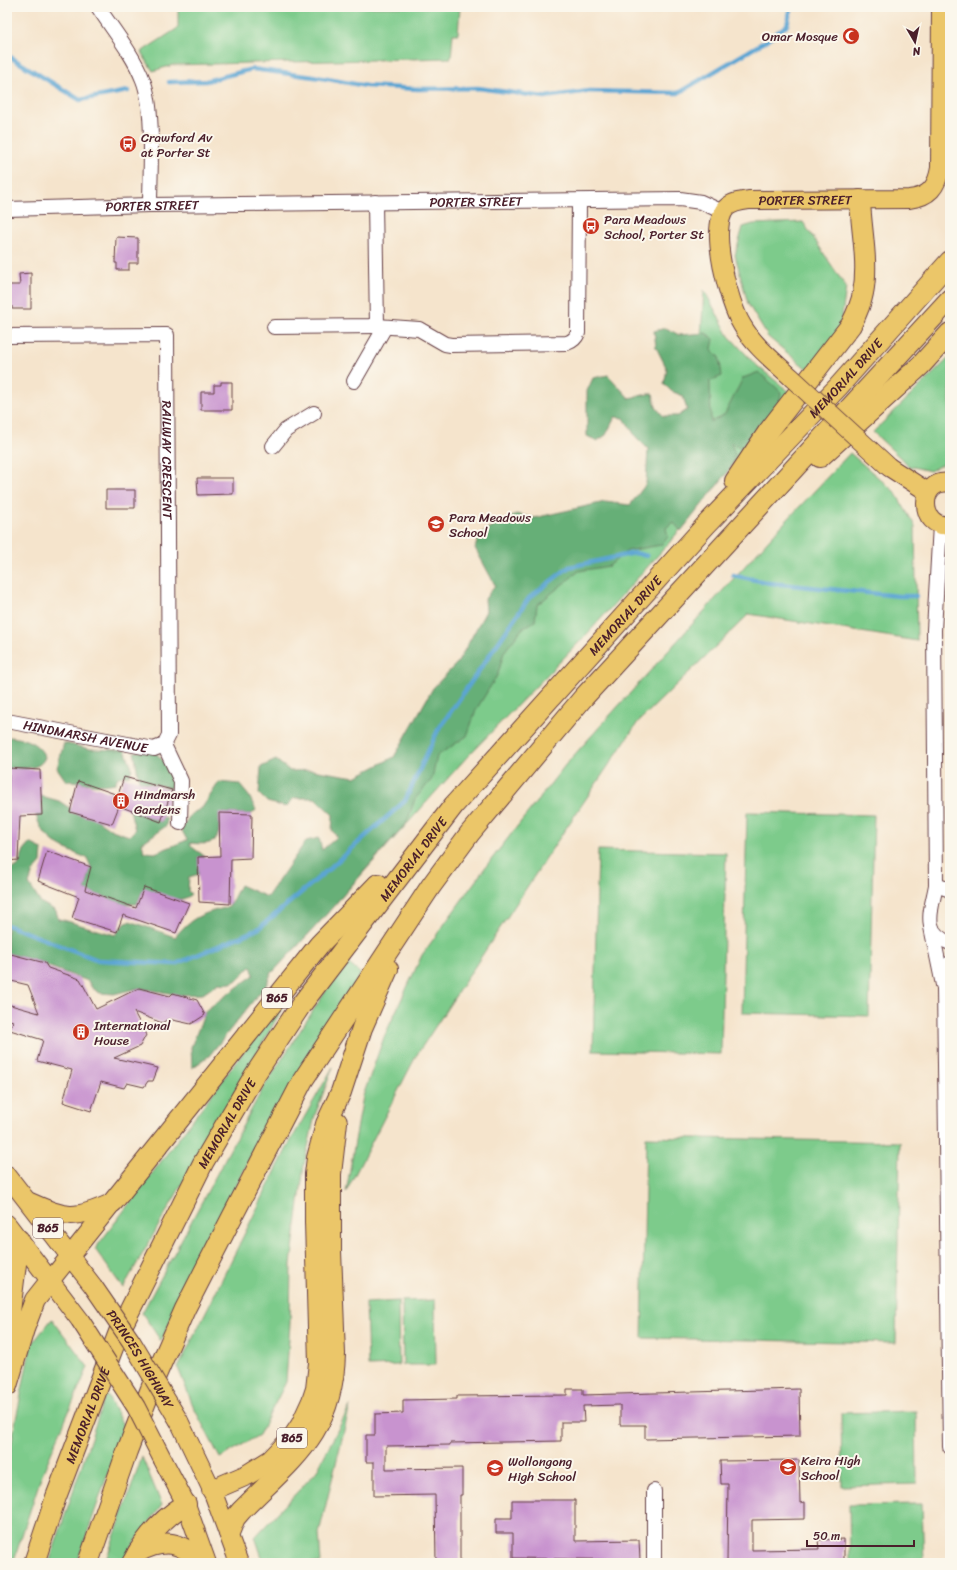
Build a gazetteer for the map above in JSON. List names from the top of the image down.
{
  "streets": {
    "highway": ["MEMORIAL DRIVE", "B65"],
    "main road": ["PORTER STREET", "PRINCES HIGHWAY"],
    "street": ["RAILWAY CRESCENT", "HINDMARSH AVENUE"]
  },
  "crossings": [
    ["MEMORIAL DRIVE", "B65"],
    ["RAILWAY CRESCENT", "HINDMARSH AVENUE"],
    ["B65", "PRINCES HIGHWAY"]
  ],
  "places": {
    "mosque": ["Omar Mosque"],
    "bus stop": ["Crawford Av at Porter St", "Para Meadows School, Porter St"],
    "school or university": ["Para Meadows School", "Keira High School", "Wollongong High School"],
    "building": ["Hindmarsh Gardens", "International House"]
  },
  "scale_bar": "50 m",
  "north": "bottom"
}
